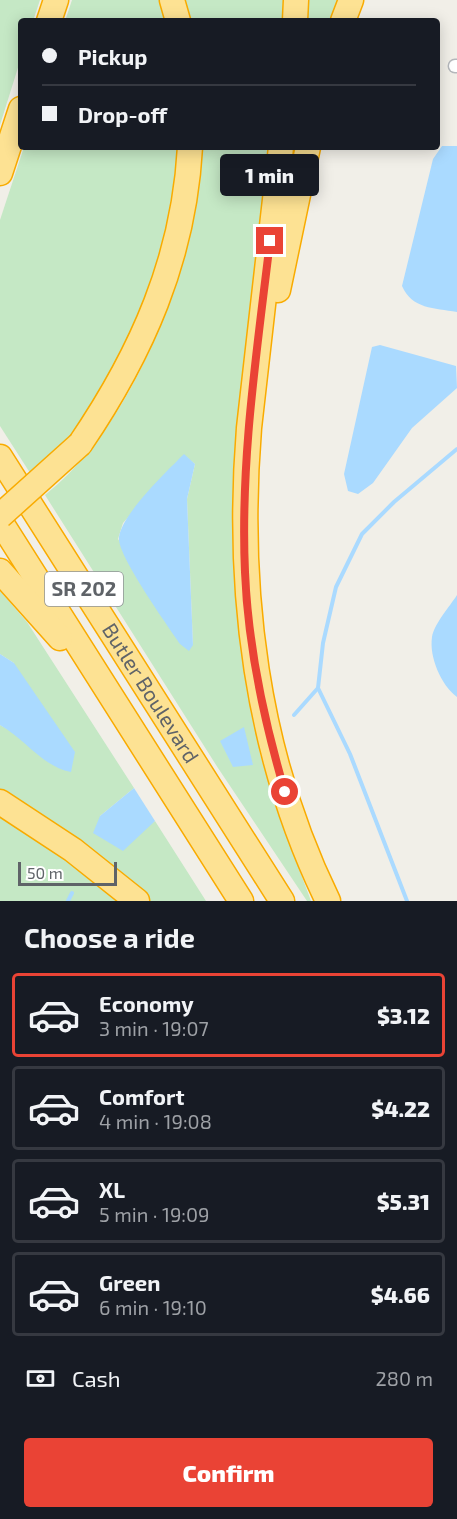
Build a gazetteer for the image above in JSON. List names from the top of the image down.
{
  "streets": {
    "highway": ["SR 202", "Butler Boulevard"]
  },
  "scale_bar": "50 m",
  "page": {
    "banner": ["Pickup", "Drop-off"],
    "bubble": "1 min",
    "scale": "50 m",
    "heading": "Choose a ride",
    "list": [
      {
        "name": "Economy",
        "note": "3 min · 19:07",
        "value": "$3.12"
      },
      {
        "name": "Comfort",
        "note": "4 min · 19:08",
        "value": "$4.22"
      },
      {
        "name": "XL",
        "note": "5 min · 19:09",
        "value": "$5.31"
      },
      {
        "name": "Green",
        "note": "6 min · 19:10",
        "value": "$4.66"
      }
    ],
    "pay": ["Cash", "280 m"],
    "buttons": "Confirm"
  }
}
